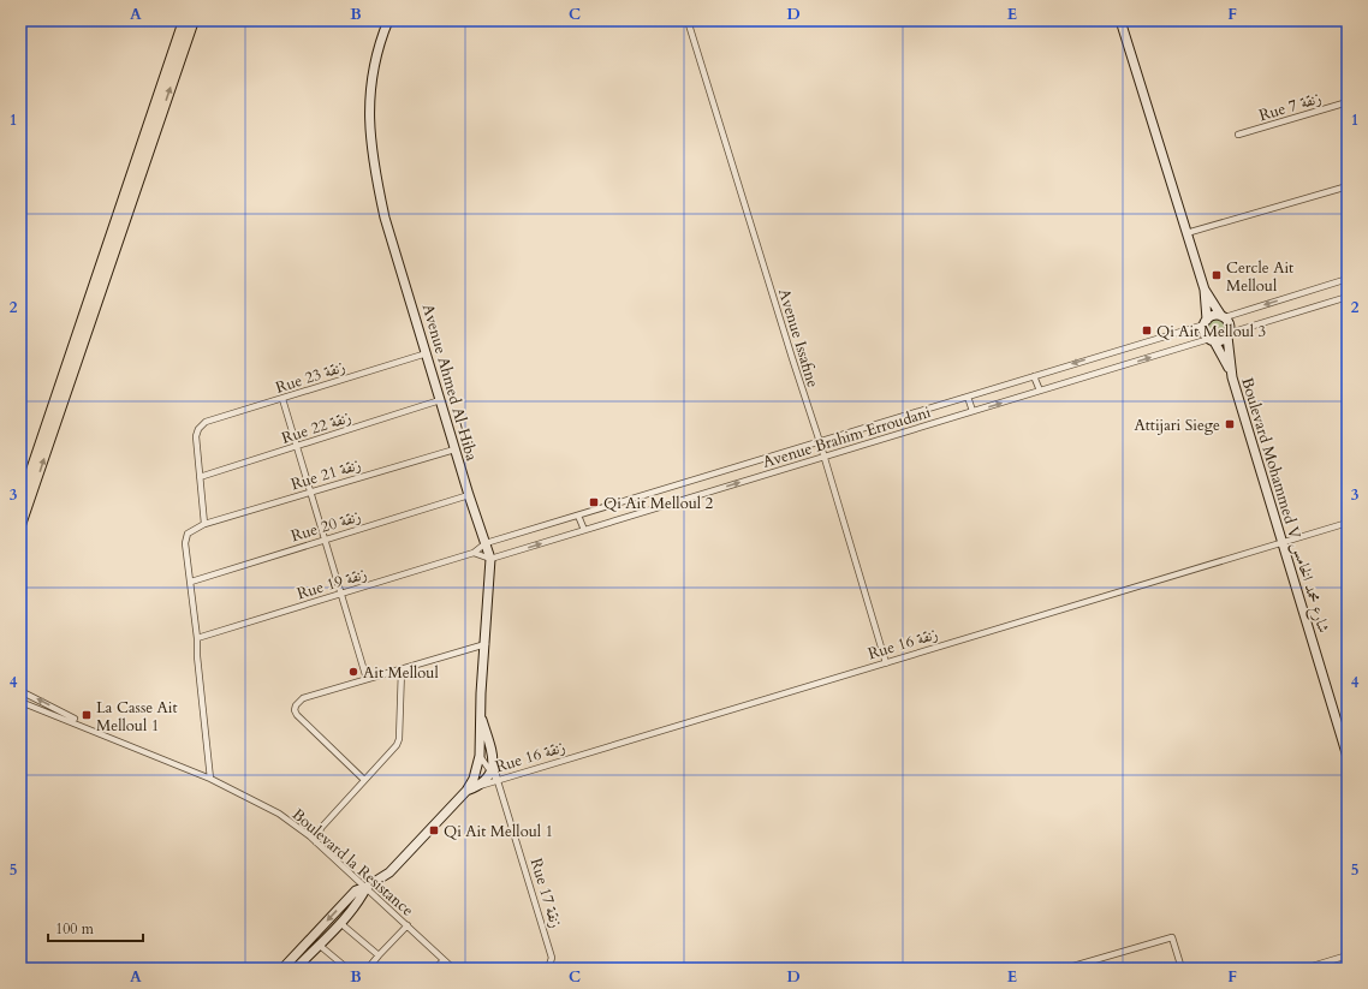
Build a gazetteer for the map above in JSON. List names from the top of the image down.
{
  "streets": {
    "street": [
      "Rue 7 زنقة",
      "Avenue Issafine",
      "Rue 23 زنقة",
      "Avenue Ahmed Al-Hiba",
      "Rue 22 زنقة",
      "Avenue Brahim Erroudani",
      "Rue 21 زنقة",
      "Boulevard Mohammed V شارع محمد الخامس",
      "Rue 20 زنقة",
      "Rue 19 زنقة",
      "Rue 16 زنقة",
      "Boulevard la Resistance",
      "Rue 17 زنقة"
    ]
  },
  "crossings": [
    ["Avenue Issafine", "Avenue Brahim Erroudani"],
    ["Avenue Issafine", "Rue 16 زنقة"],
    ["Rue 23 زنقة", "Avenue Ahmed Al-Hiba"],
    ["Rue 23 زنقة", "Rue 22 زنقة"],
    ["Avenue Ahmed Al-Hiba", "Rue 22 زنقة"],
    ["Avenue Ahmed Al-Hiba", "Avenue Brahim Erroudani"],
    ["Avenue Ahmed Al-Hiba", "Rue 21 زنقة"],
    ["Avenue Ahmed Al-Hiba", "Rue 20 زنقة"],
    ["Avenue Ahmed Al-Hiba", "Rue 19 زنقة"],
    ["Avenue Ahmed Al-Hiba", "Rue 16 زنقة"],
    ["Avenue Ahmed Al-Hiba", "Boulevard la Resistance"],
    ["Avenue Ahmed Al-Hiba", "Rue 17 زنقة"],
    ["Avenue Brahim Erroudani", "Boulevard Mohammed V شارع محمد الخامس"],
    ["Avenue Brahim Erroudani", "Rue 19 زنقة"],
    ["Boulevard Mohammed V شارع محمد الخامس", "Rue 16 زنقة"],
    ["Rue 16 زنقة", "Rue 17 زنقة"]
  ],
  "places": {
    "transit": [
      "Cercle Ait Melloul",
      "Qi Ait Melloul 3",
      "Attijari Siege",
      "Qi Ait Melloul 2",
      "La Casse Ait Melloul 1",
      "Qi Ait Melloul 1"
    ],
    "other": ["Ait Melloul"]
  },
  "scale_bar": "100 m",
  "grid": {
    "columns": [
      "A",
      "B",
      "C",
      "D",
      "E",
      "F"
    ],
    "rows": [
      "1",
      "2",
      "3",
      "4",
      "5"
    ]
  }
}
